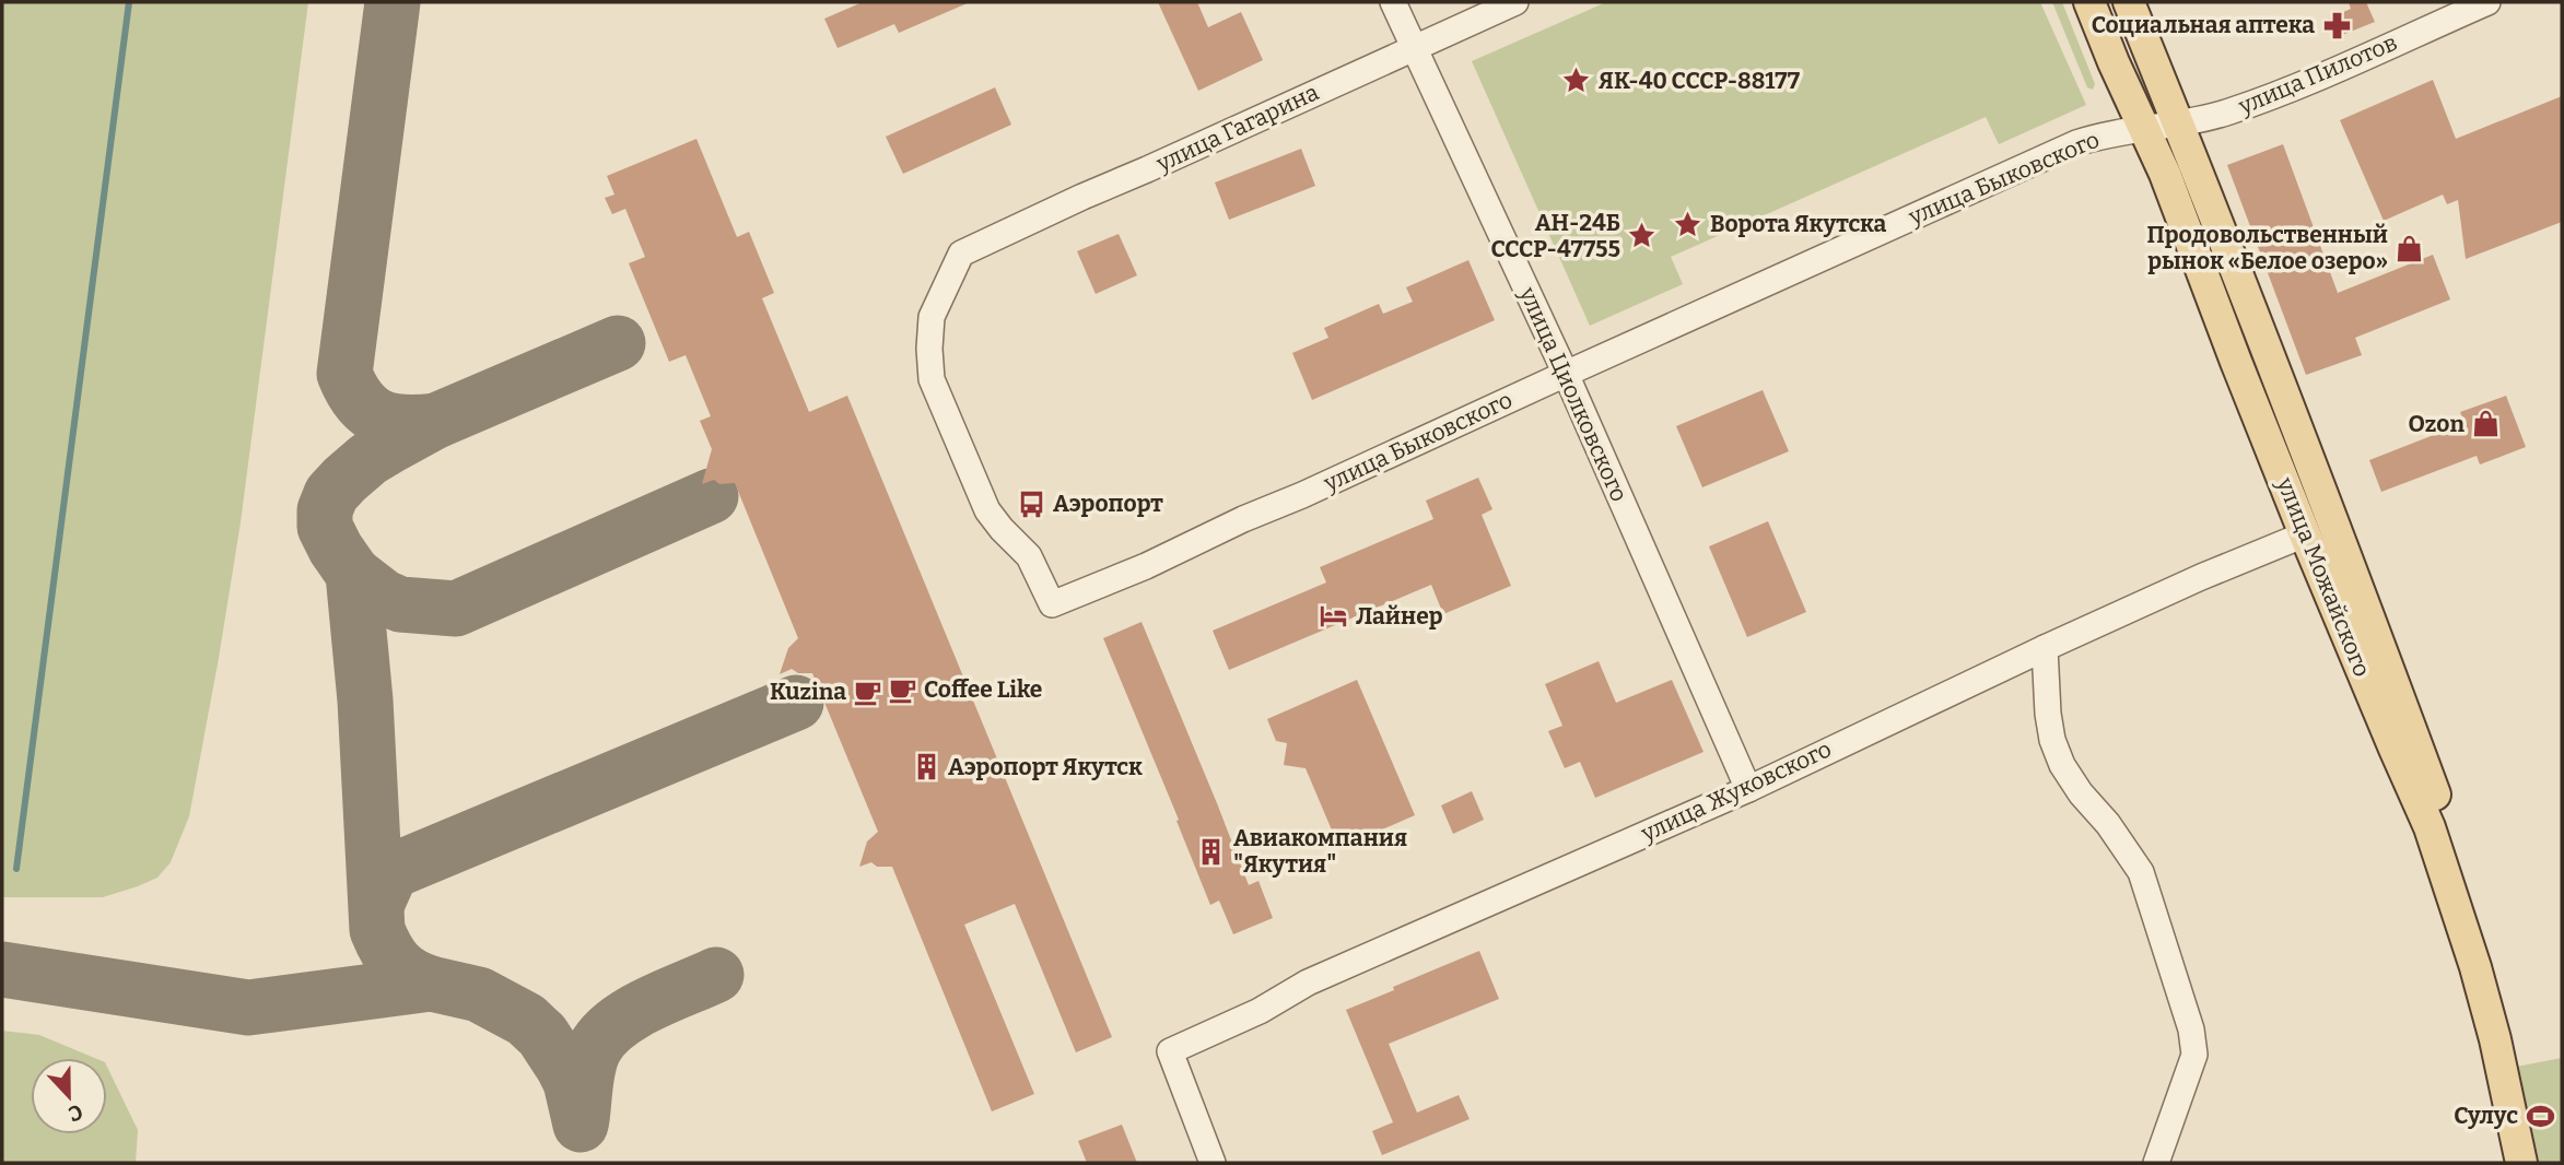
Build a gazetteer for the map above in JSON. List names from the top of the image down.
{
  "streets": {
    "main road": ["улица Можайского"],
    "street": [
      "улица Пилотов",
      "улица Гагарина",
      "улица Быковского",
      "улица Циолковского",
      "улица Жуковского"
    ]
  },
  "crossings": [
    ["улица Пилотов", "улица Быковского"],
    ["улица Пилотов", "улица Можайского"],
    ["улица Гагарина", "улица Быковского"],
    ["улица Гагарина", "улица Циолковского"],
    ["улица Быковского", "улица Циолковского"],
    ["улица Быковского", "улица Можайского"],
    ["улица Циолковского", "улица Жуковского"],
    ["улица Можайского", "улица Жуковского"]
  ],
  "places": {
    "pharmacy": ["Социальная аптека"],
    "place": ["ЯК-40 СССР-88177", "Ворота Якутска", "АН-24Б СССР-47755"],
    "shop": ["Продовольственный рынок «Белое озеро»", "Ozon"],
    "bus stop": ["Аэропорт"],
    "hotel": ["Лайнер"],
    "cafe": ["Coffee Like", "Kuzina"],
    "building": ["Аэропорт Якутск", "Авиакомпания \"Якутия\""],
    "sports": ["Сулус"]
  },
  "north": "bottom"
}
